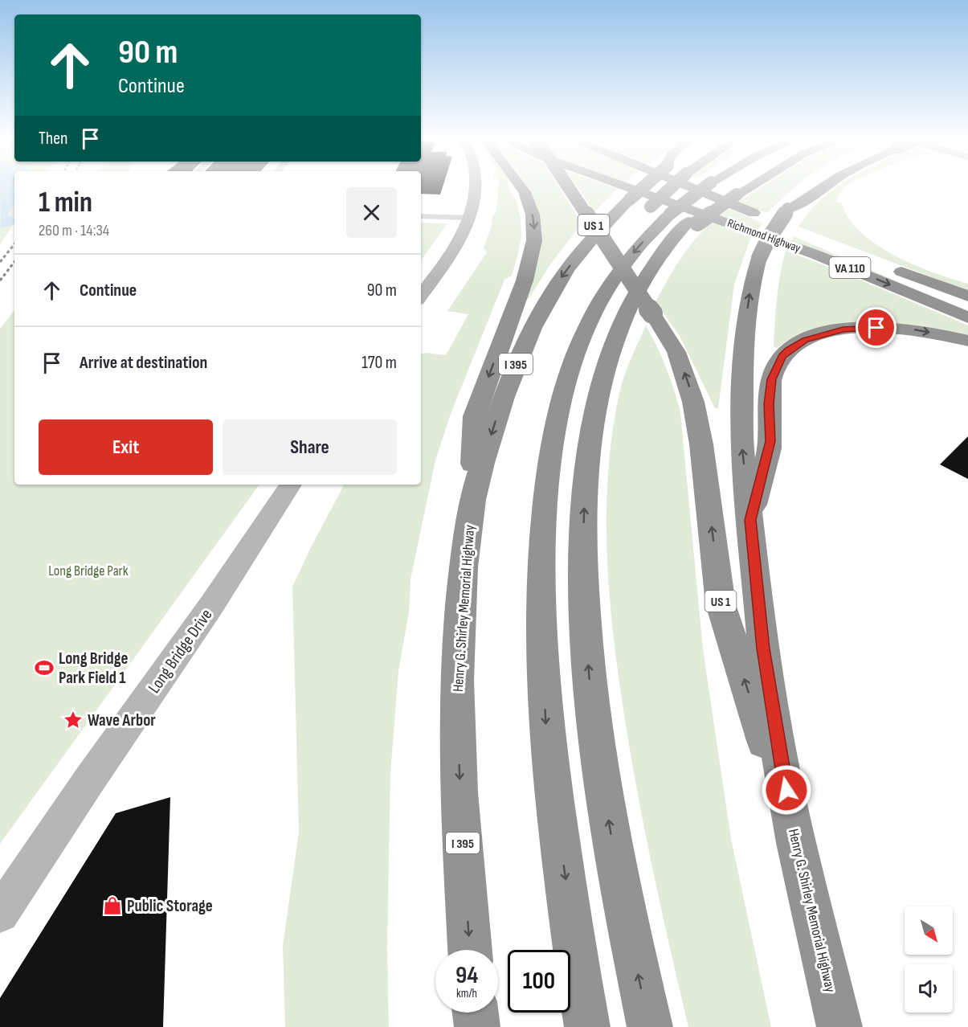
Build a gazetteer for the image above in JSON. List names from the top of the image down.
{
  "streets": {
    "highway": [
      "US 1",
      "Richmond Highway",
      "VA 110",
      "I 395",
      "Henry G. Shirley Memorial Highway"
    ],
    "street": ["Long Bridge Drive"]
  },
  "crossings": [
    ["US 1", "Henry G. Shirley Memorial Highway"]
  ],
  "parks": ["Long Bridge Park"],
  "places": {
    "sports": ["Long Bridge Park Field 1"],
    "place": ["Wave Arbor"],
    "shop": ["Public Storage"]
  },
  "north": "bottom right",
  "page": {
    "turn": ["90 m", "Continue"],
    "then": "Then",
    "heading": ["1 min", "260 m · 14:34"],
    "list": [
      {
        "name": "Continue",
        "value": "90 m"
      },
      {
        "name": "Arrive at destination",
        "value": "170 m"
      }
    ],
    "buttons": ["Exit", "Share"],
    "speed": "94 km/h",
    "limit": "100"
  }
}
